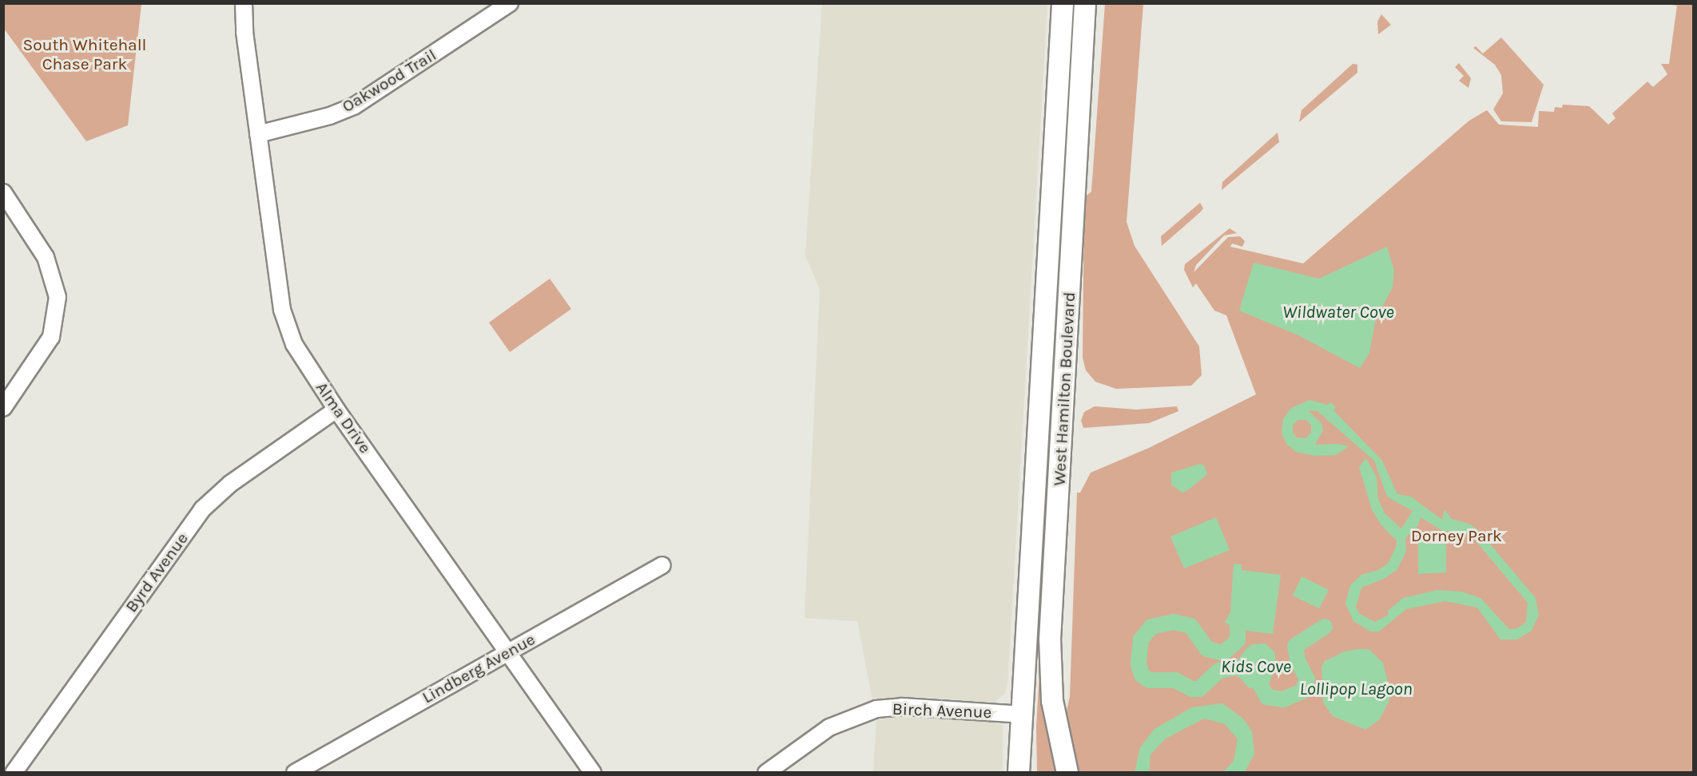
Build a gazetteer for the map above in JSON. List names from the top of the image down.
{
  "streets": {
    "main road": ["West Hamilton Boulevard"],
    "street": [
      "Oakwood Trail",
      "Alma Drive",
      "Byrd Avenue",
      "Lindberg Avenue",
      "Birch Avenue"
    ]
  },
  "crossings": [
    ["Oakwood Trail", "Alma Drive"],
    ["West Hamilton Boulevard", "Birch Avenue"],
    ["Alma Drive", "Byrd Avenue"],
    ["Alma Drive", "Lindberg Avenue"]
  ],
  "water": ["Wildwater Cove", "Kids Cove", "Lollipop Lagoon"],
  "parks": ["South Whitehall Chase Park", "Dorney Park"]
}
